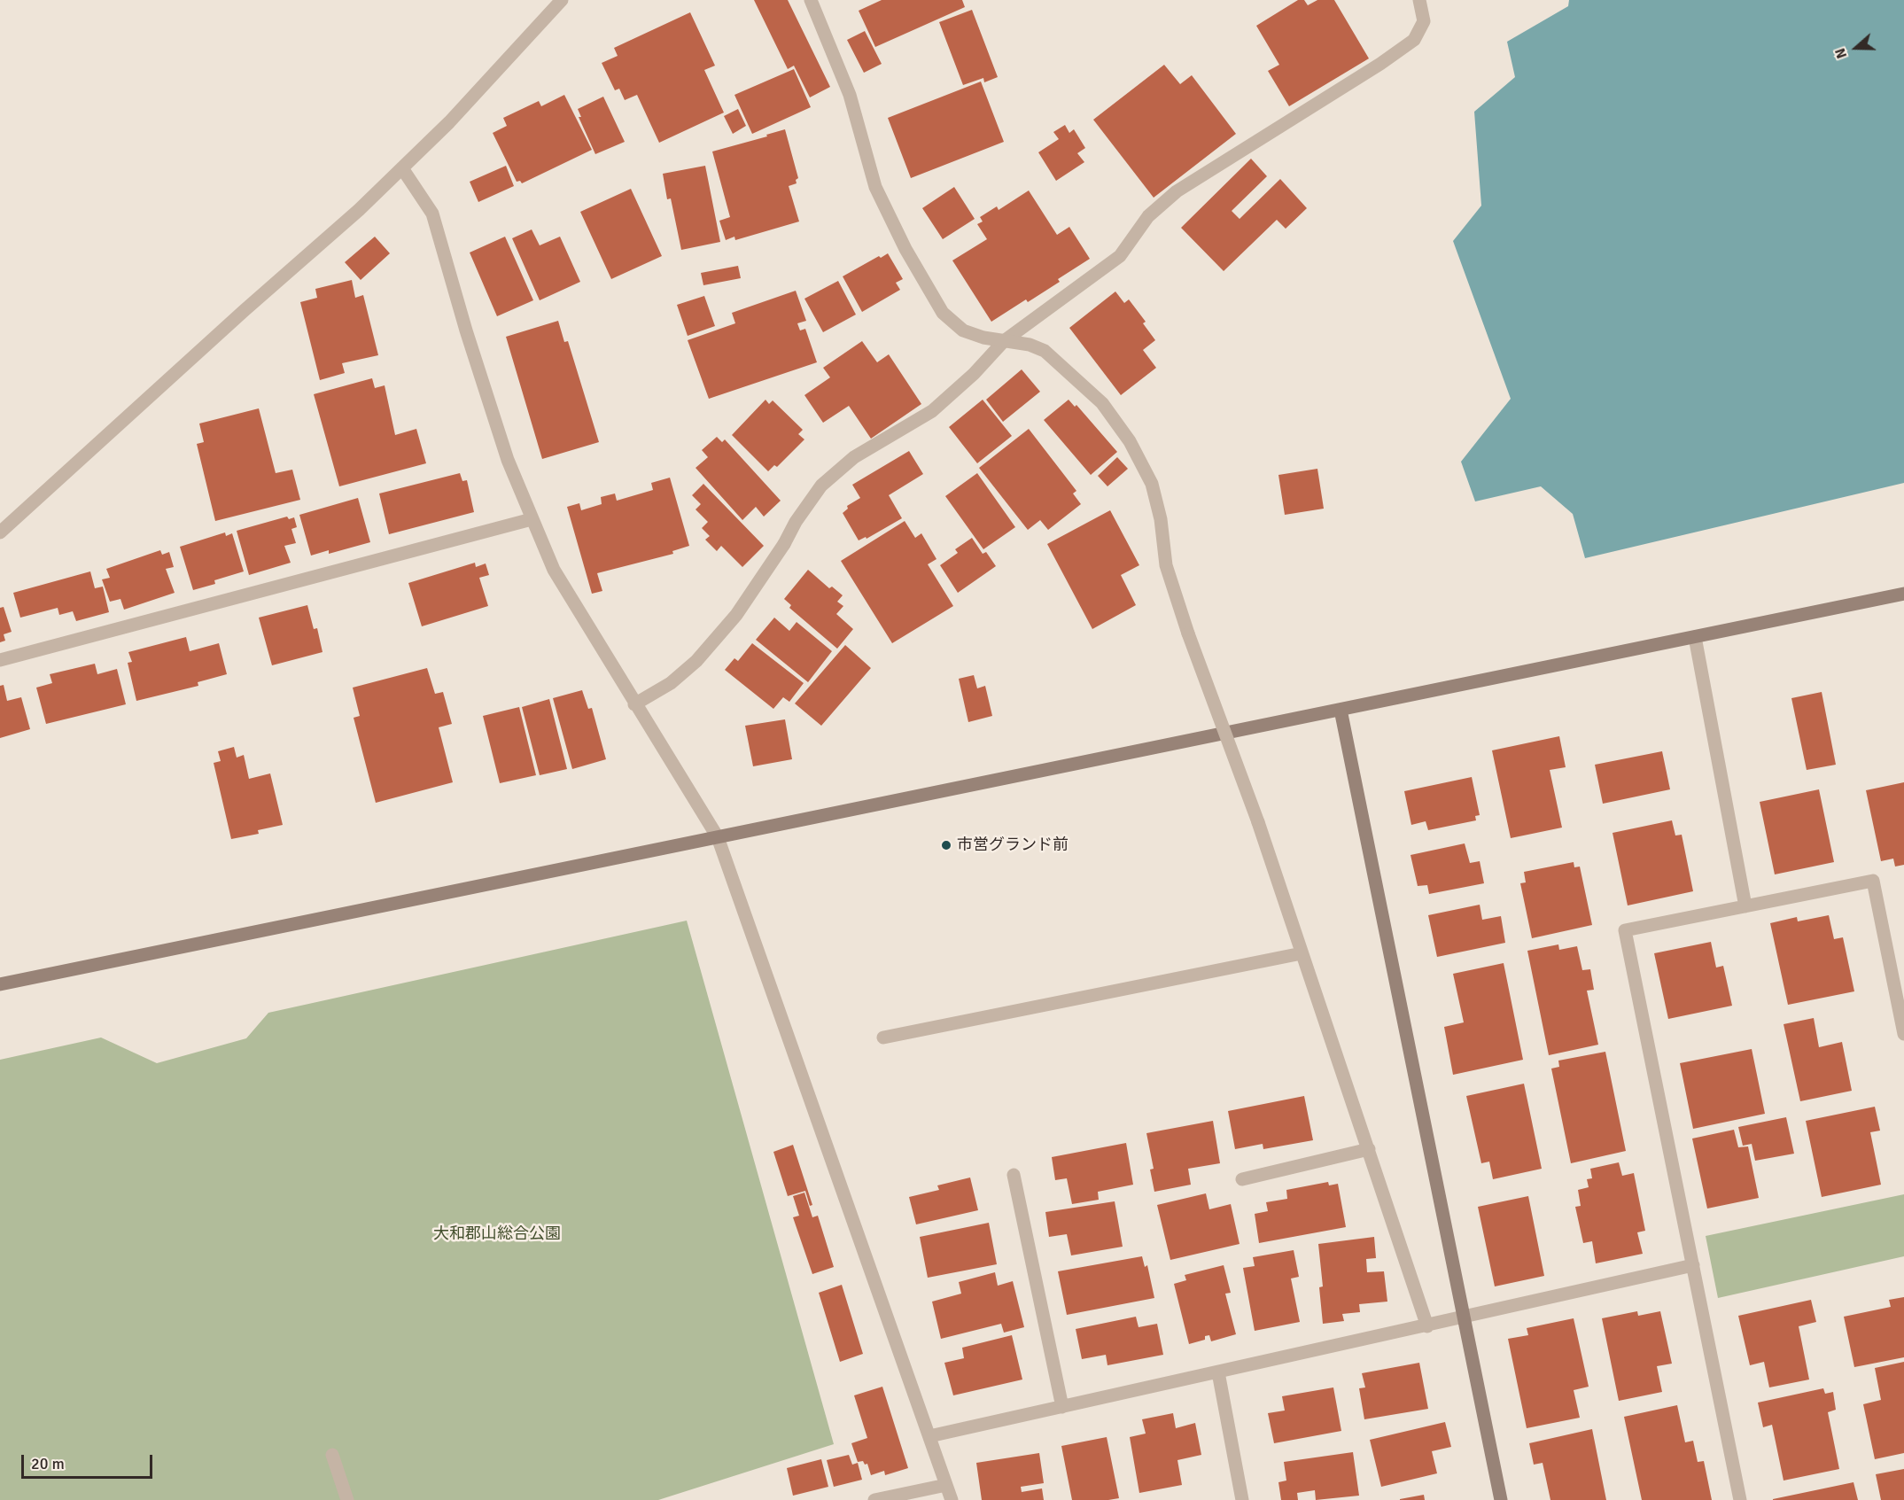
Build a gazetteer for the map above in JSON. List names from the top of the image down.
{
  "parks": ["大和郡山総合公園"],
  "places": ["市営グランド前"],
  "scale_bar": "20 m",
  "north": "left"
}
